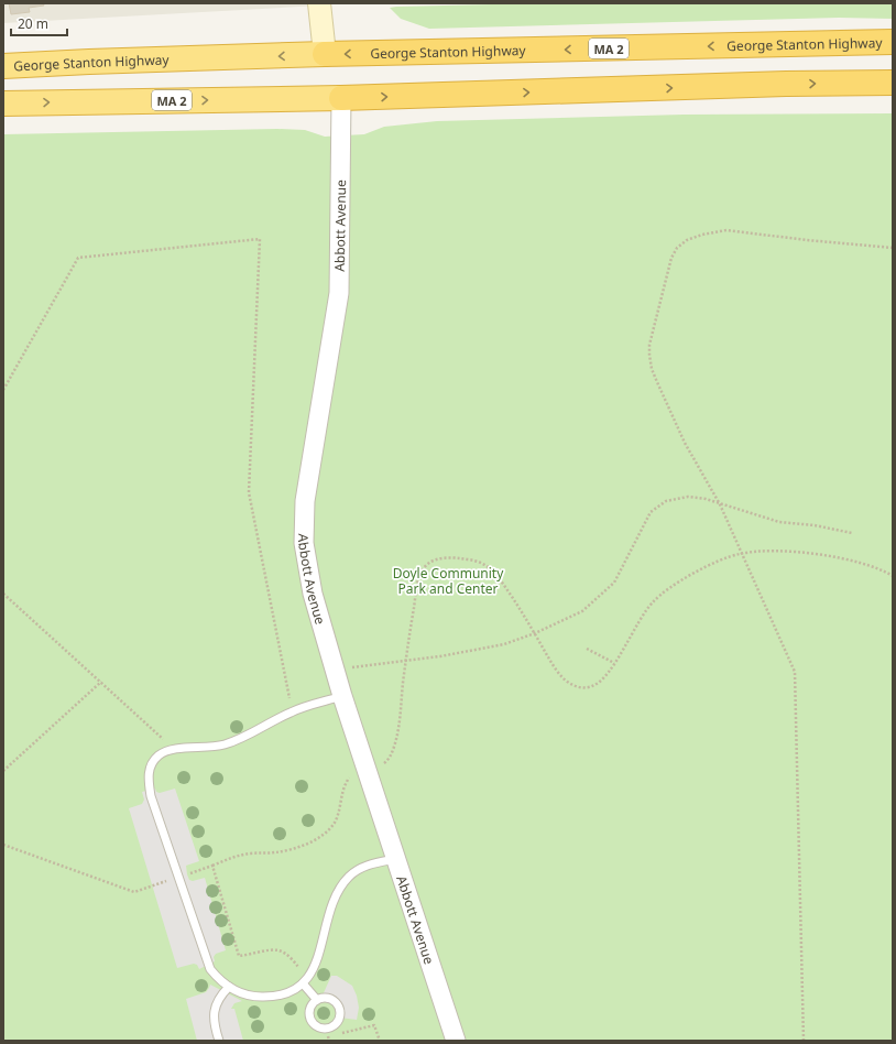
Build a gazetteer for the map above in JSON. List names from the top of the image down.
{
  "streets": {
    "highway": ["George Stanton Highway", "MA 2"],
    "street": ["Abbott Avenue"]
  },
  "crossings": [
    ["MA 2", "Abbott Avenue"]
  ],
  "parks": ["Doyle Community Park and Center"],
  "scale_bar": "20 m"
}
